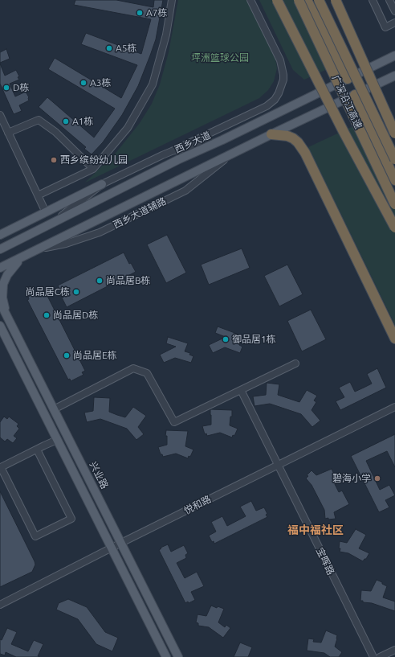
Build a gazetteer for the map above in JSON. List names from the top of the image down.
{
  "streets": {
    "highway": ["广深沿江高速"],
    "main road": ["西乡大道", "兴业路"],
    "street": ["西乡大道辅路", "悦和路", "宝晖路"]
  },
  "crossings": [
    ["兴业路", "悦和路"],
    ["悦和路", "宝晖路"]
  ],
  "districts": ["福中福社区"],
  "parks": ["坪洲篮球公园"],
  "places": [
    "A7栋",
    "A5栋",
    "A3栋",
    "D栋",
    "A1栋",
    "西乡缤纷幼儿园",
    "尚品居B栋",
    "尚品居C栋",
    "尚品居D栋",
    "御品居1栋",
    "尚品居E栋",
    "碧海小学"
  ]
}
